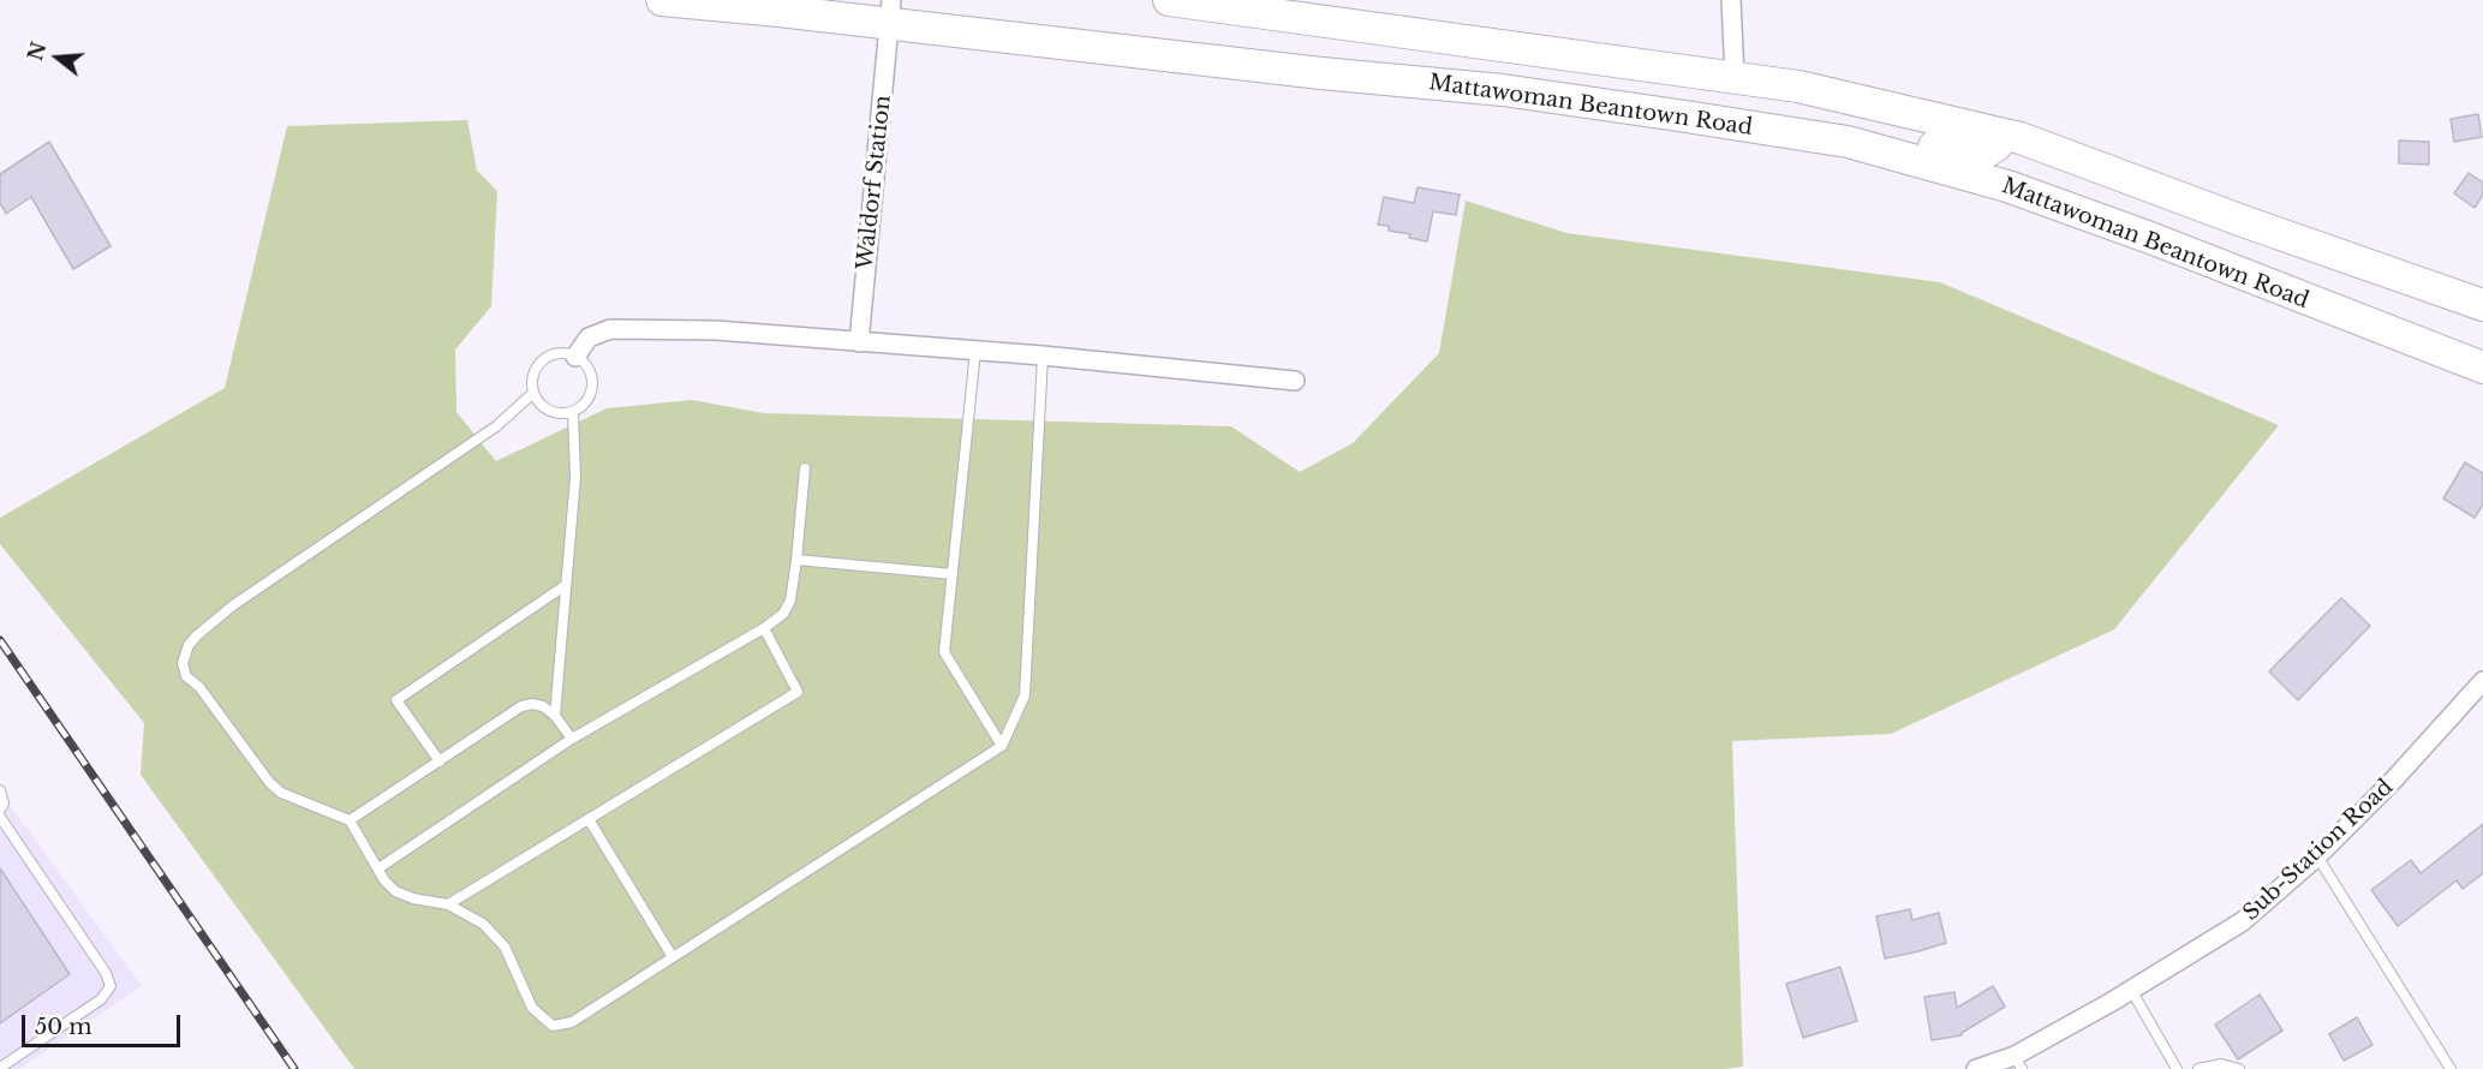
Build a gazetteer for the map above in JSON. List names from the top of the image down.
{
  "streets": {
    "highway": ["Mattawoman Beantown Road"],
    "street": ["Waldorf Station", "Sub-Station Road"]
  },
  "crossings": [
    ["Mattawoman Beantown Road", "Waldorf Station"]
  ],
  "scale_bar": "50 m",
  "north": "left"
}
